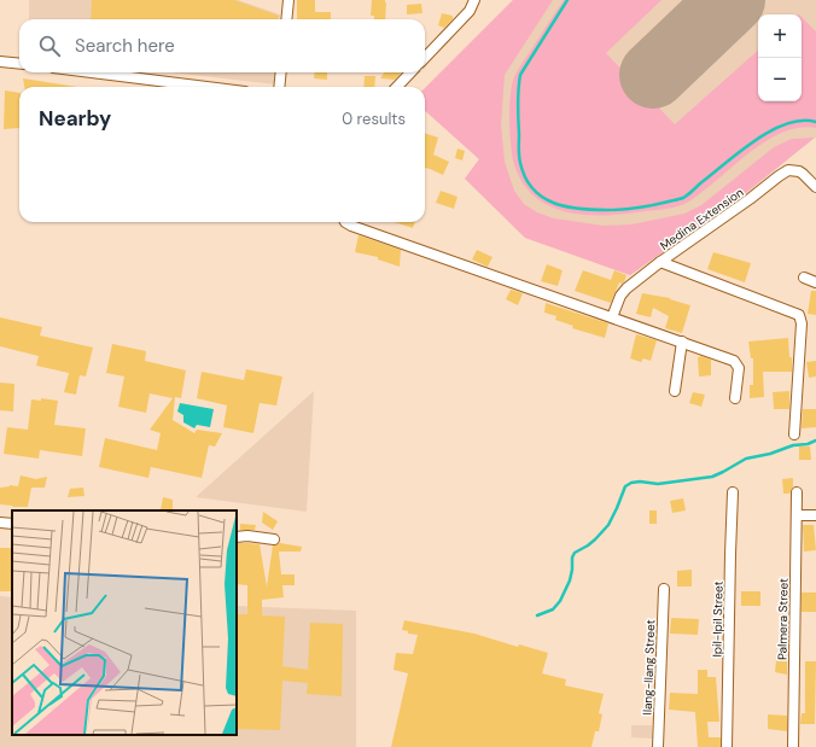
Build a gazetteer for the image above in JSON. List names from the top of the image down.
{
  "streets": {
    "street": [
      "Medina Extension",
      "Ipil-Ipil Street",
      "Palmera Street",
      "Ilang-Ilang Street"
    ]
  },
  "page": {
    "map_buttons": ["+", "−"],
    "search": "Search here",
    "heading": ["Nearby", "0 results"]
  }
}
